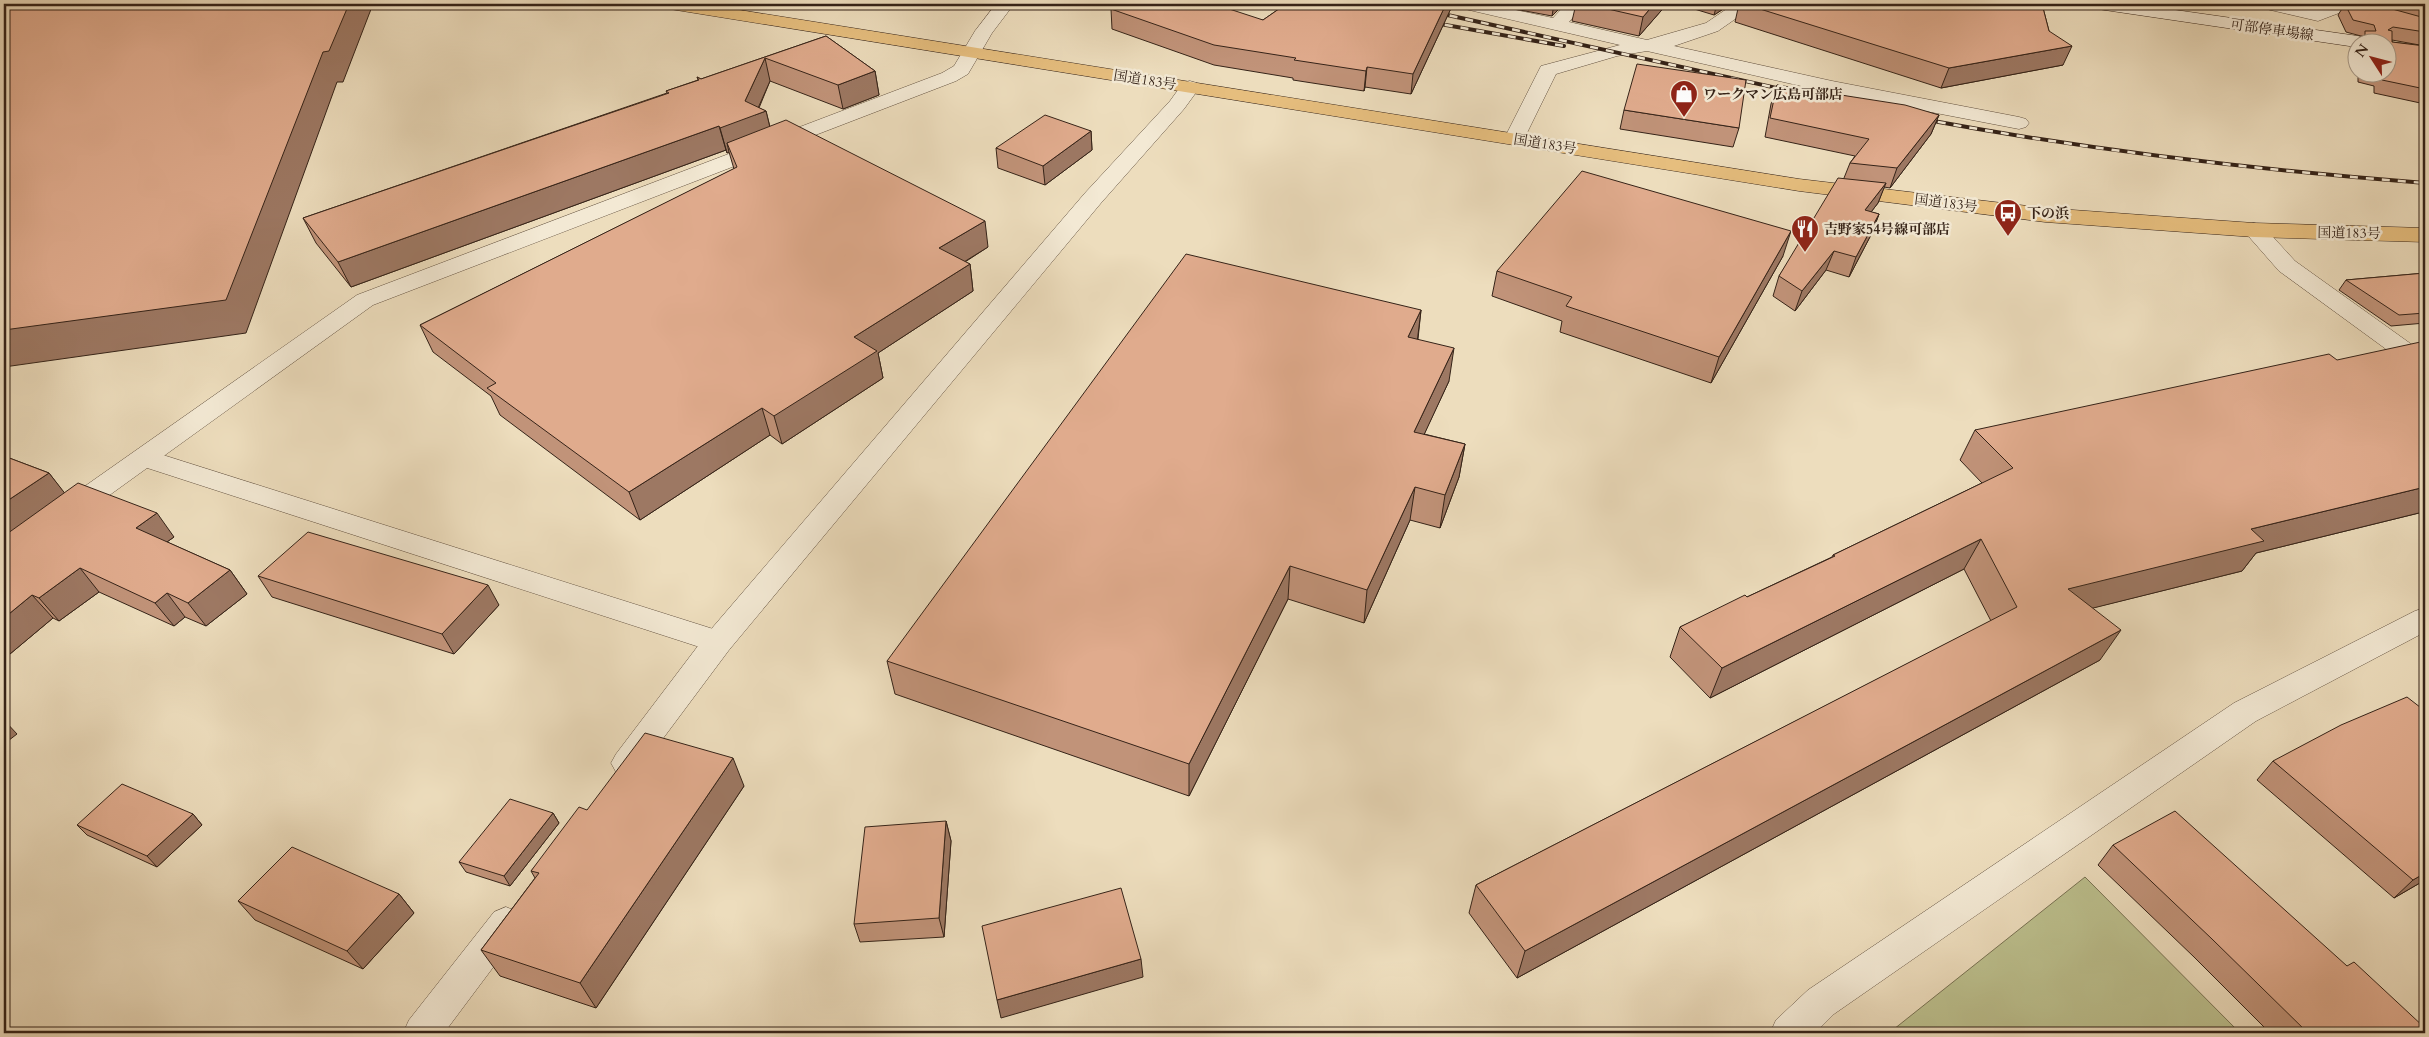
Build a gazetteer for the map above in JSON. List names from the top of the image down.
{
  "streets": {
    "highway": ["国道183号"],
    "street": ["可部停車場線"]
  },
  "places": {
    "shop": ["ワークマン広島可部店"],
    "bus stop": ["下の浜"],
    "restaurant": ["吉野家54号線可部店"]
  },
  "north": "top left"
}
